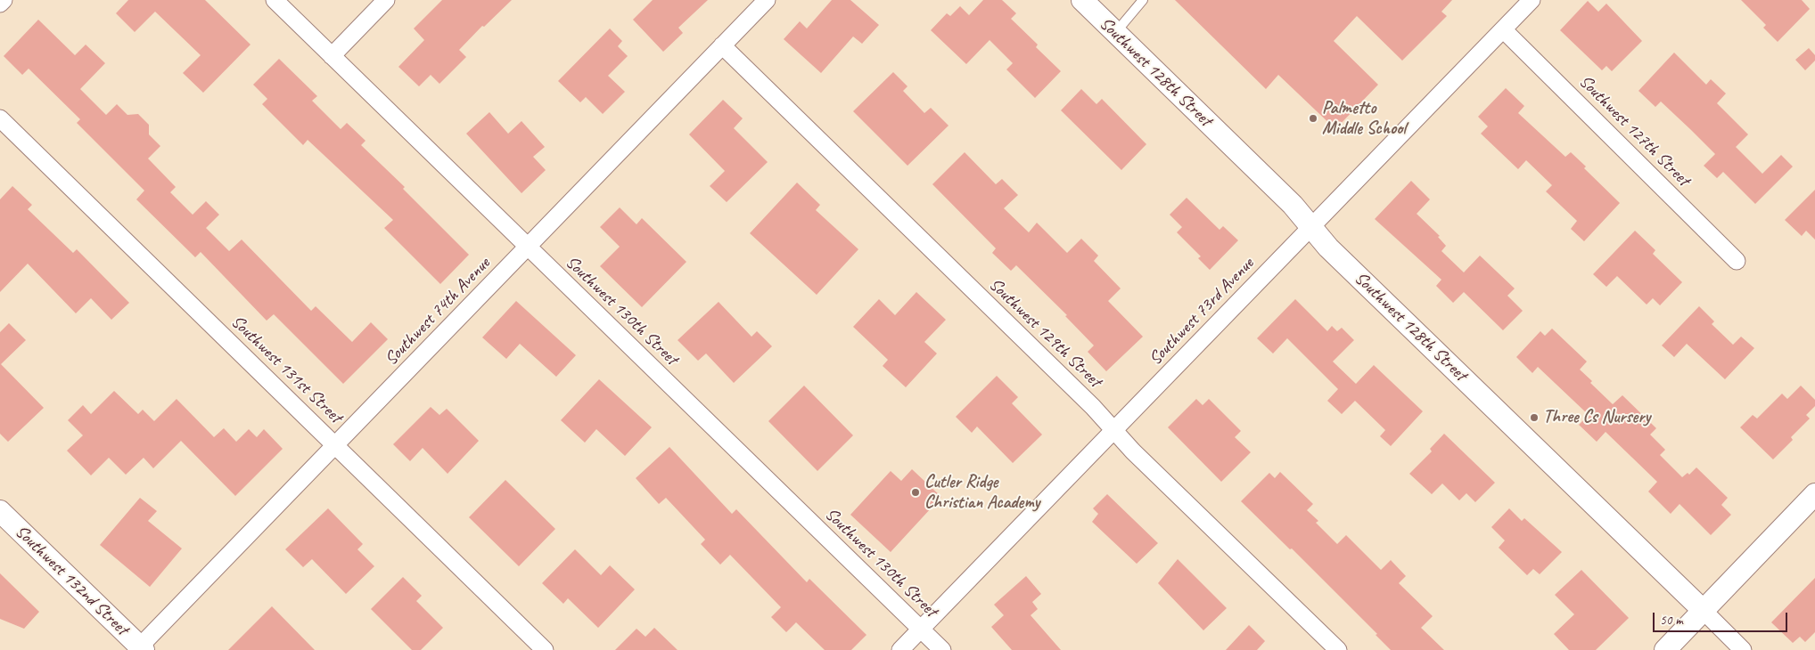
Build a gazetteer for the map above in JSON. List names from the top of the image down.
{
  "streets": {
    "street": [
      "Southwest 128th Street",
      "Southwest 127th Street",
      "Southwest 130th Street",
      "Southwest 74th Avenue",
      "Southwest 73rd Avenue",
      "Southwest 129th Street",
      "Southwest 131st Street",
      "Southwest 132nd Street"
    ]
  },
  "crossings": [
    ["Southwest 128th Street", "Southwest 73rd Avenue"],
    ["Southwest 127th Street", "Southwest 73rd Avenue"],
    ["Southwest 130th Street", "Southwest 74th Avenue"],
    ["Southwest 130th Street", "Southwest 73rd Avenue"],
    ["Southwest 74th Avenue", "Southwest 129th Street"],
    ["Southwest 74th Avenue", "Southwest 131st Street"],
    ["Southwest 74th Avenue", "Southwest 132nd Street"],
    ["Southwest 73rd Avenue", "Southwest 129th Street"]
  ],
  "places": ["Palmetto Middle School", "Three Cs Nursery", "Cutler Ridge Christian Academy"],
  "scale_bar": "50 m"
}
